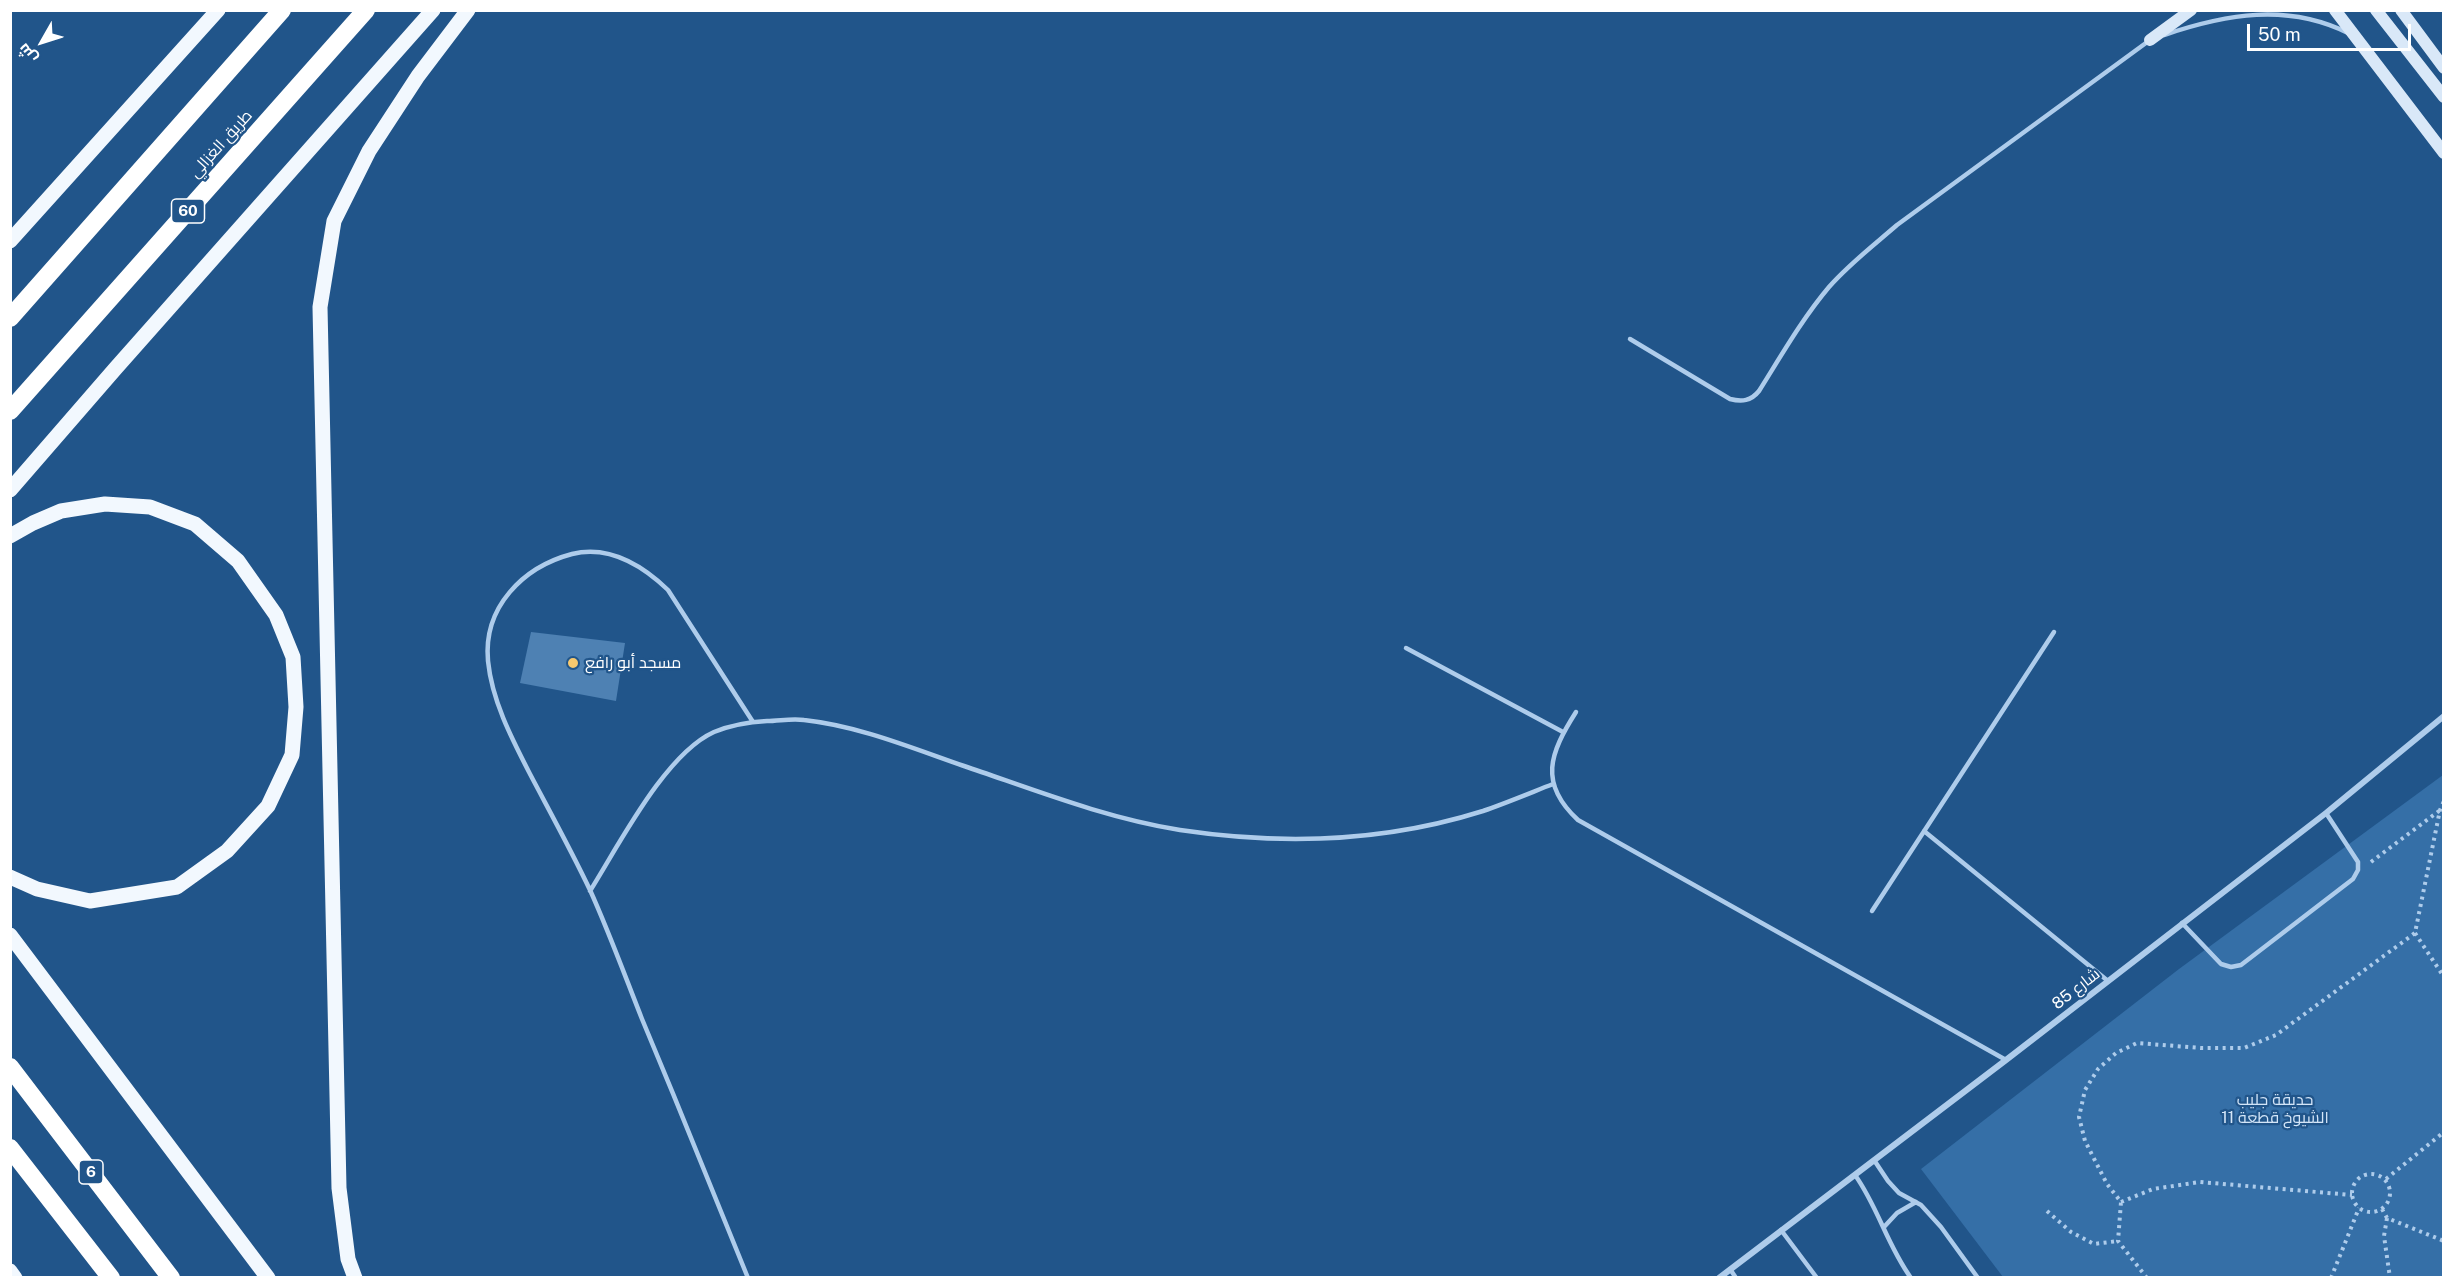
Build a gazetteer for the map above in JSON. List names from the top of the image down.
{
  "streets": {
    "highway": ["طريق الغزالي", "60", "6"],
    "street": ["شارع 85"]
  },
  "parks": ["حديقة جليب الشيوخ قطعة 11"],
  "places": ["مسجد أبو رافع"],
  "scale_bar": "50 m",
  "north": "bottom left"
}
